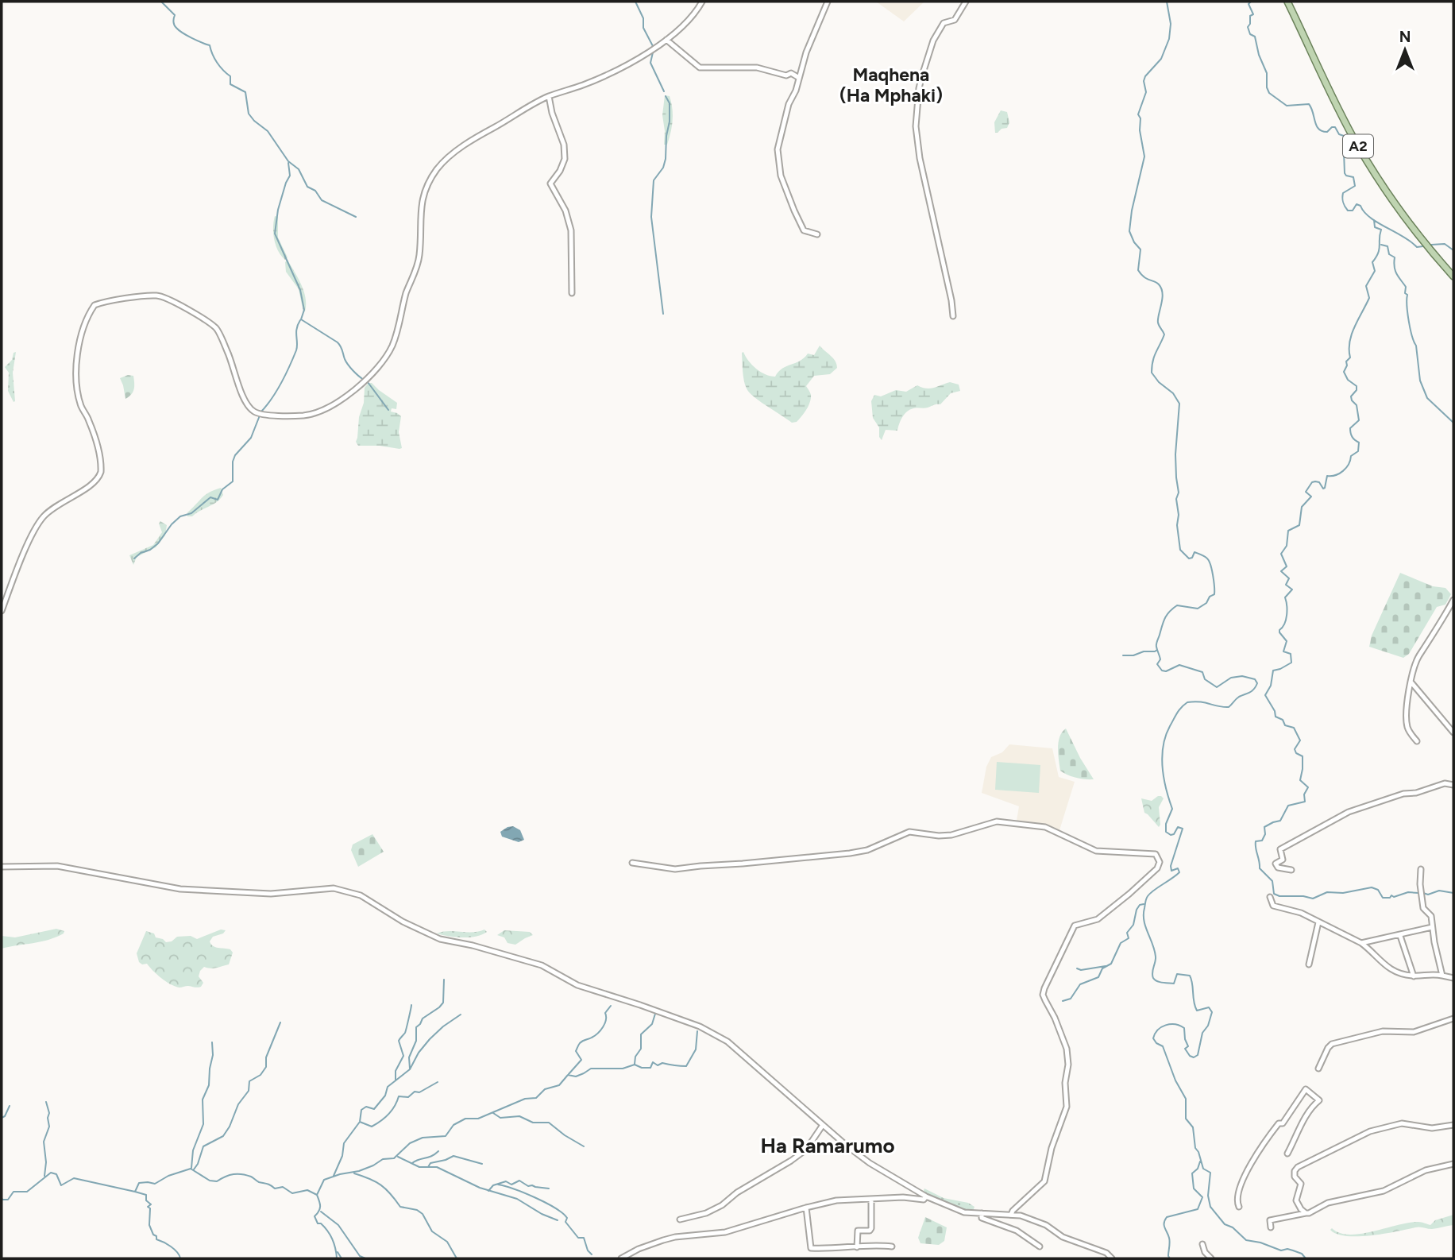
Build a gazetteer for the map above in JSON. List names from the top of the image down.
{
  "streets": {
    "main road": ["A2"]
  },
  "districts": ["Maqhena (Ha Mphaki)", "Ha Ramarumo"],
  "north": "top"
}
